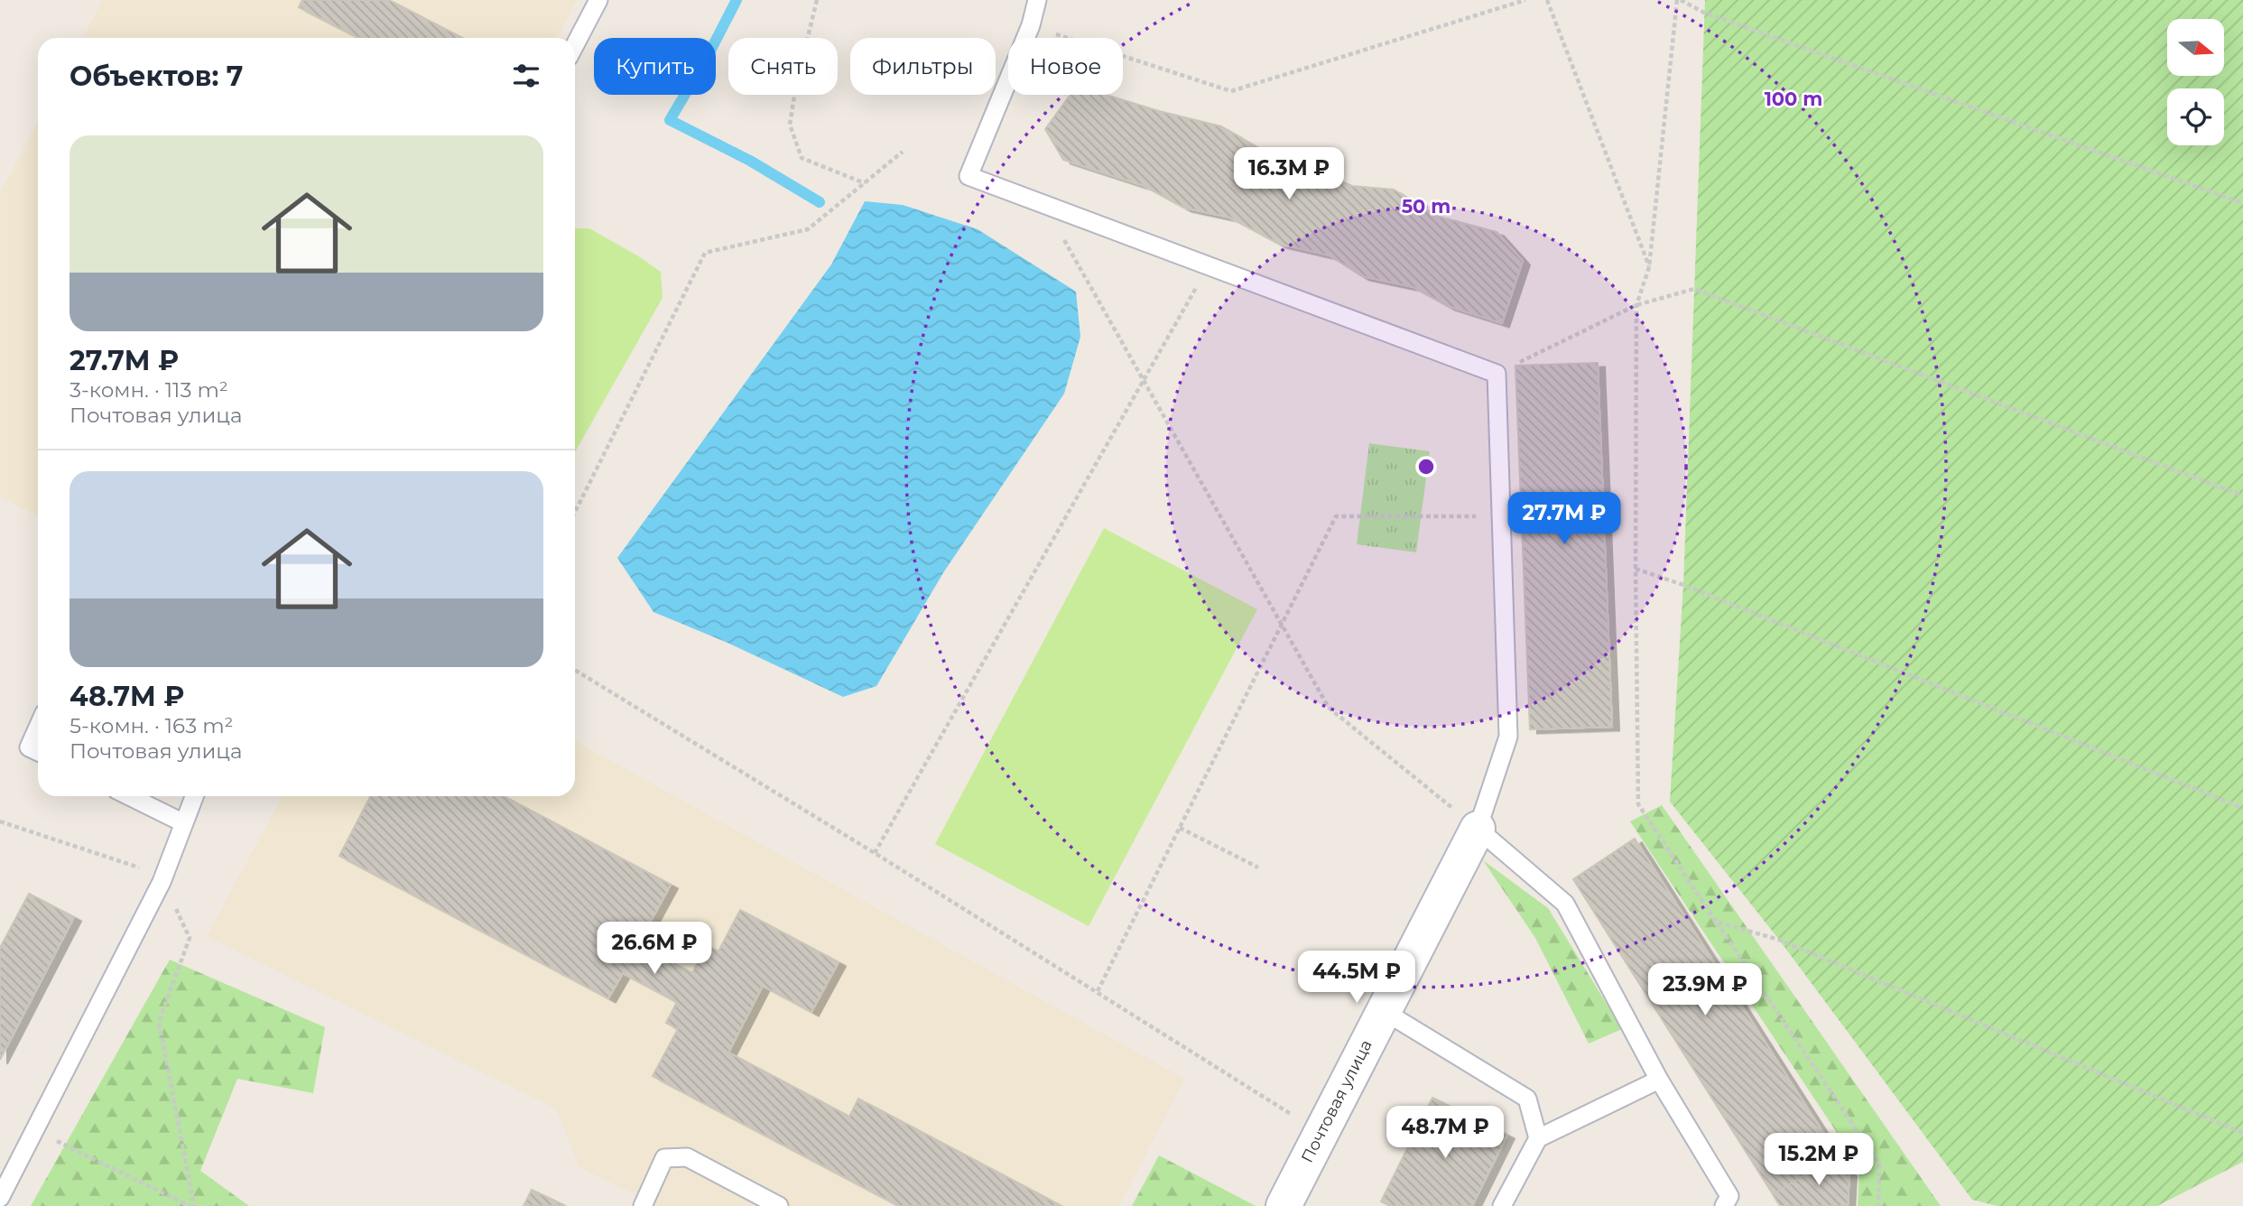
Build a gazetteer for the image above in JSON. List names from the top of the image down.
{
  "streets": {
    "street": ["Почтовая улица"]
  },
  "north": "right",
  "page": {
    "chip": [
      "Купить",
      "Снять",
      "Фильтры",
      "Новое"
    ],
    "heading": "Объектов: 7",
    "list": [
      {
        "name": "27.7M ₽",
        "note": "3-комн. · 113 m² · Почтовая улица"
      },
      {
        "name": "48.7M ₽",
        "note": "5-комн. · 163 m² · Почтовая улица"
      }
    ],
    "price": [
      "16.3M ₽",
      "27.7M ₽",
      "26.6M ₽",
      "44.5M ₽",
      "23.9M ₽",
      "48.7M ₽",
      "15.2M ₽"
    ]
  },
  "rings": ["100 m", "50 m"]
}
